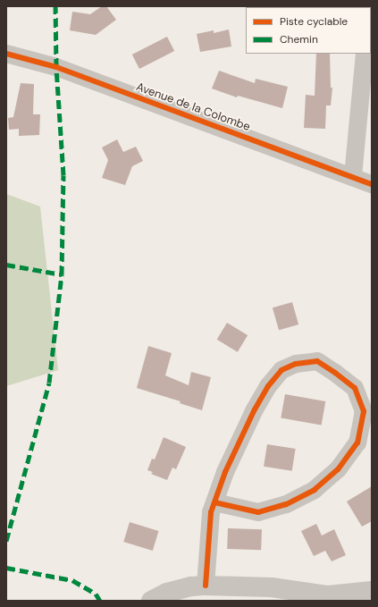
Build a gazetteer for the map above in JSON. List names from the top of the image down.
{
  "streets": {
    "street": ["Avenue de la Colombe"]
  },
  "legend": ["Piste cyclable", "Chemin"]
}
